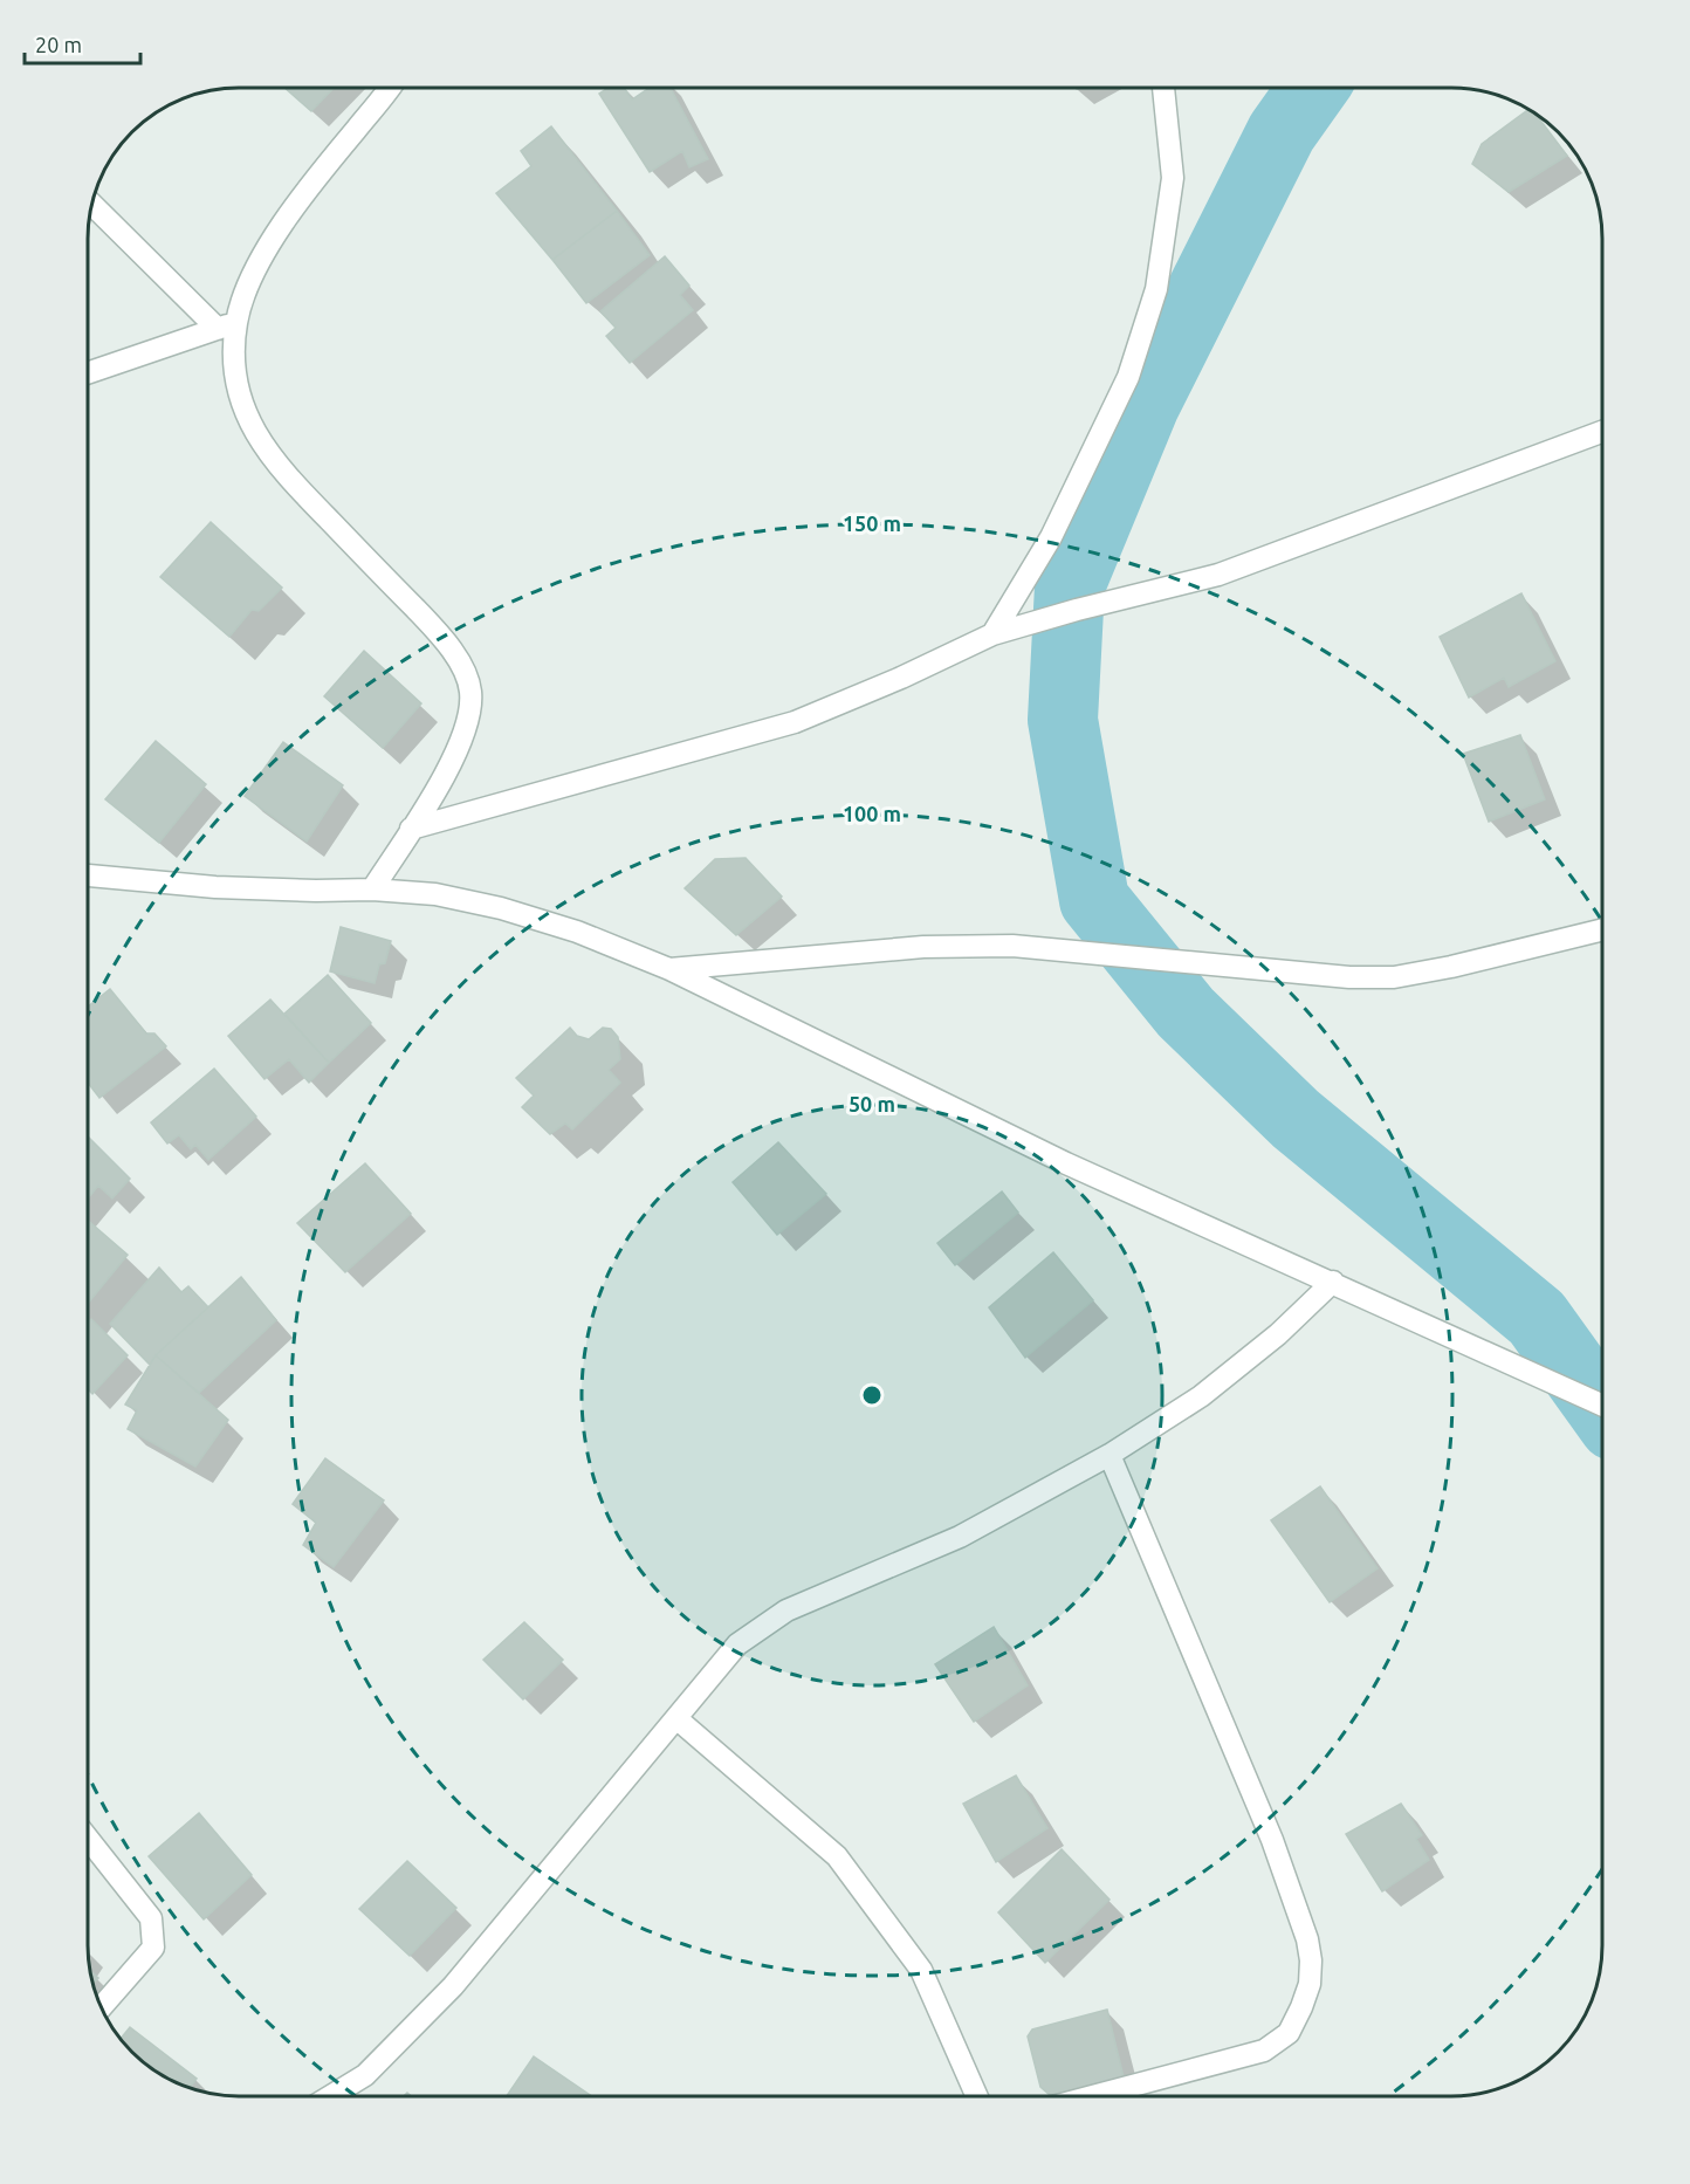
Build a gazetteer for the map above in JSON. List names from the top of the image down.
{
  "scale_bar": "20 m",
  "rings": ["150 m", "100 m", "50 m"]
}
